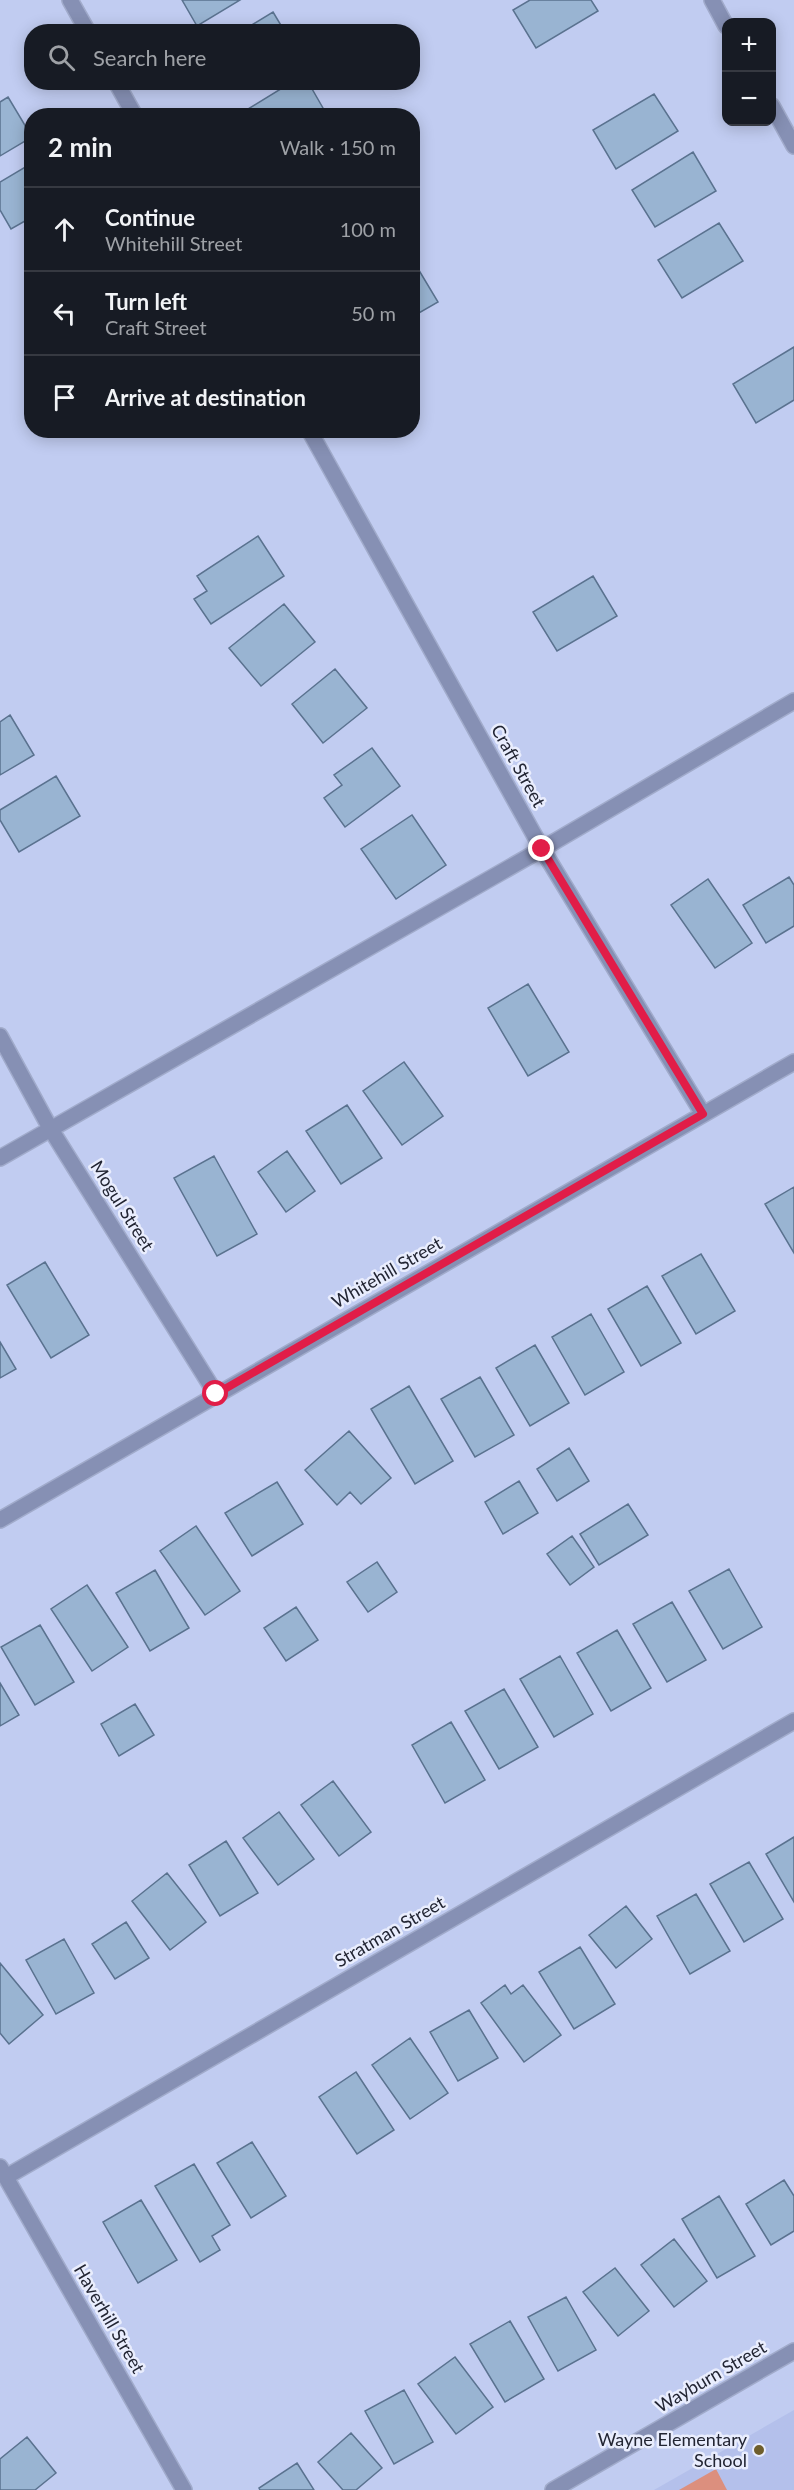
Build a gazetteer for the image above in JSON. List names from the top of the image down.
{
  "streets": {
    "street": [
      "Craft Street",
      "Mogul Street",
      "Whitehill Street",
      "Stratman Street",
      "Haverhill Street",
      "Wayburn Street"
    ]
  },
  "crossings": [
    ["Craft Street", "Whitehill Street"],
    ["Mogul Street", "Whitehill Street"],
    ["Stratman Street", "Haverhill Street"]
  ],
  "places": ["Wayne Elementary School"],
  "page": {
    "map_buttons": ["+", "−"],
    "search": "Search here",
    "heading": ["2 min", "Walk · 150 m"],
    "list": [
      ["Continue", "Whitehill Street", "100 m"],
      ["Turn left", "Craft Street", "50 m"],
      "Arrive at destination"
    ]
  }
}
